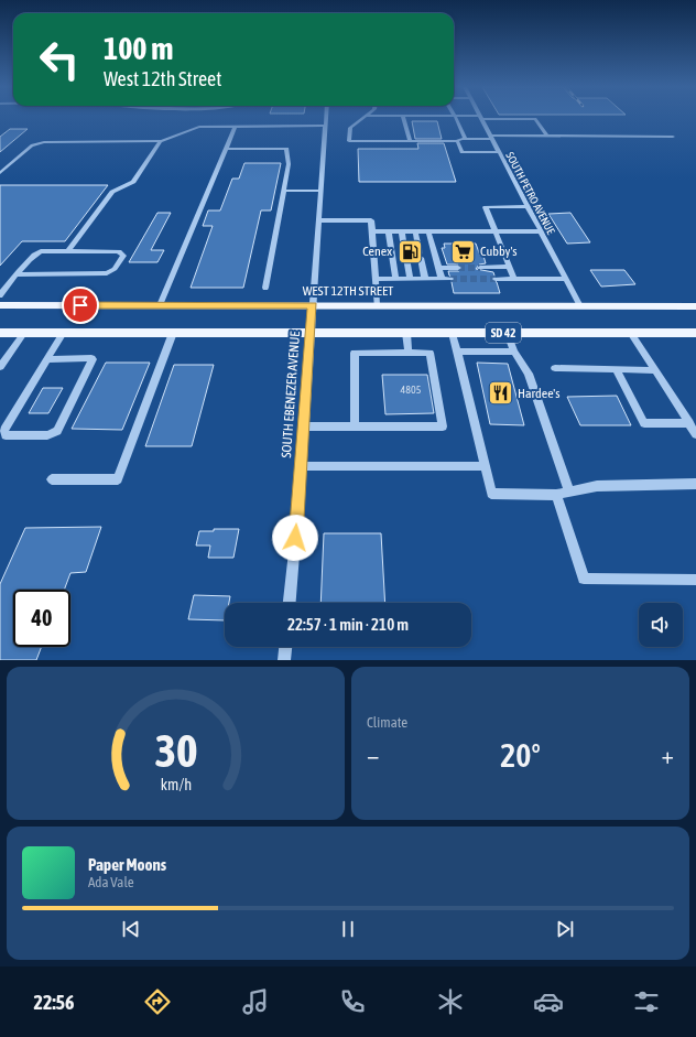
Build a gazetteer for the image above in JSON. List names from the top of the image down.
{
  "streets": {
    "main road": ["WEST 12TH STREET", "SD 42"],
    "street": ["SOUTH PETRO AVENUE", "SOUTH EBENEZER AVENUE"]
  },
  "crossings": [
    ["SOUTH PETRO AVENUE", "WEST 12TH STREET"],
    ["WEST 12TH STREET", "SOUTH EBENEZER AVENUE"],
    ["SD 42", "SOUTH EBENEZER AVENUE"]
  ],
  "places": {
    "fuel station": ["Cenex"],
    "supermarket": ["Cubby's"],
    "restaurant": ["Hardee's"]
  },
  "house_numbers": ["4805"],
  "page": {
    "turn": ["100 m", "West 12th Street"],
    "limit": "40",
    "trip": "22:57 · 1 min · 210 m",
    "tile": "Climate",
    "heat": ["−", "20°", "+"],
    "song": ["Paper Moons", "Ada Vale"],
    "tabs": "22:56",
    "gauge": ["30", "km/h"]
  }
}
